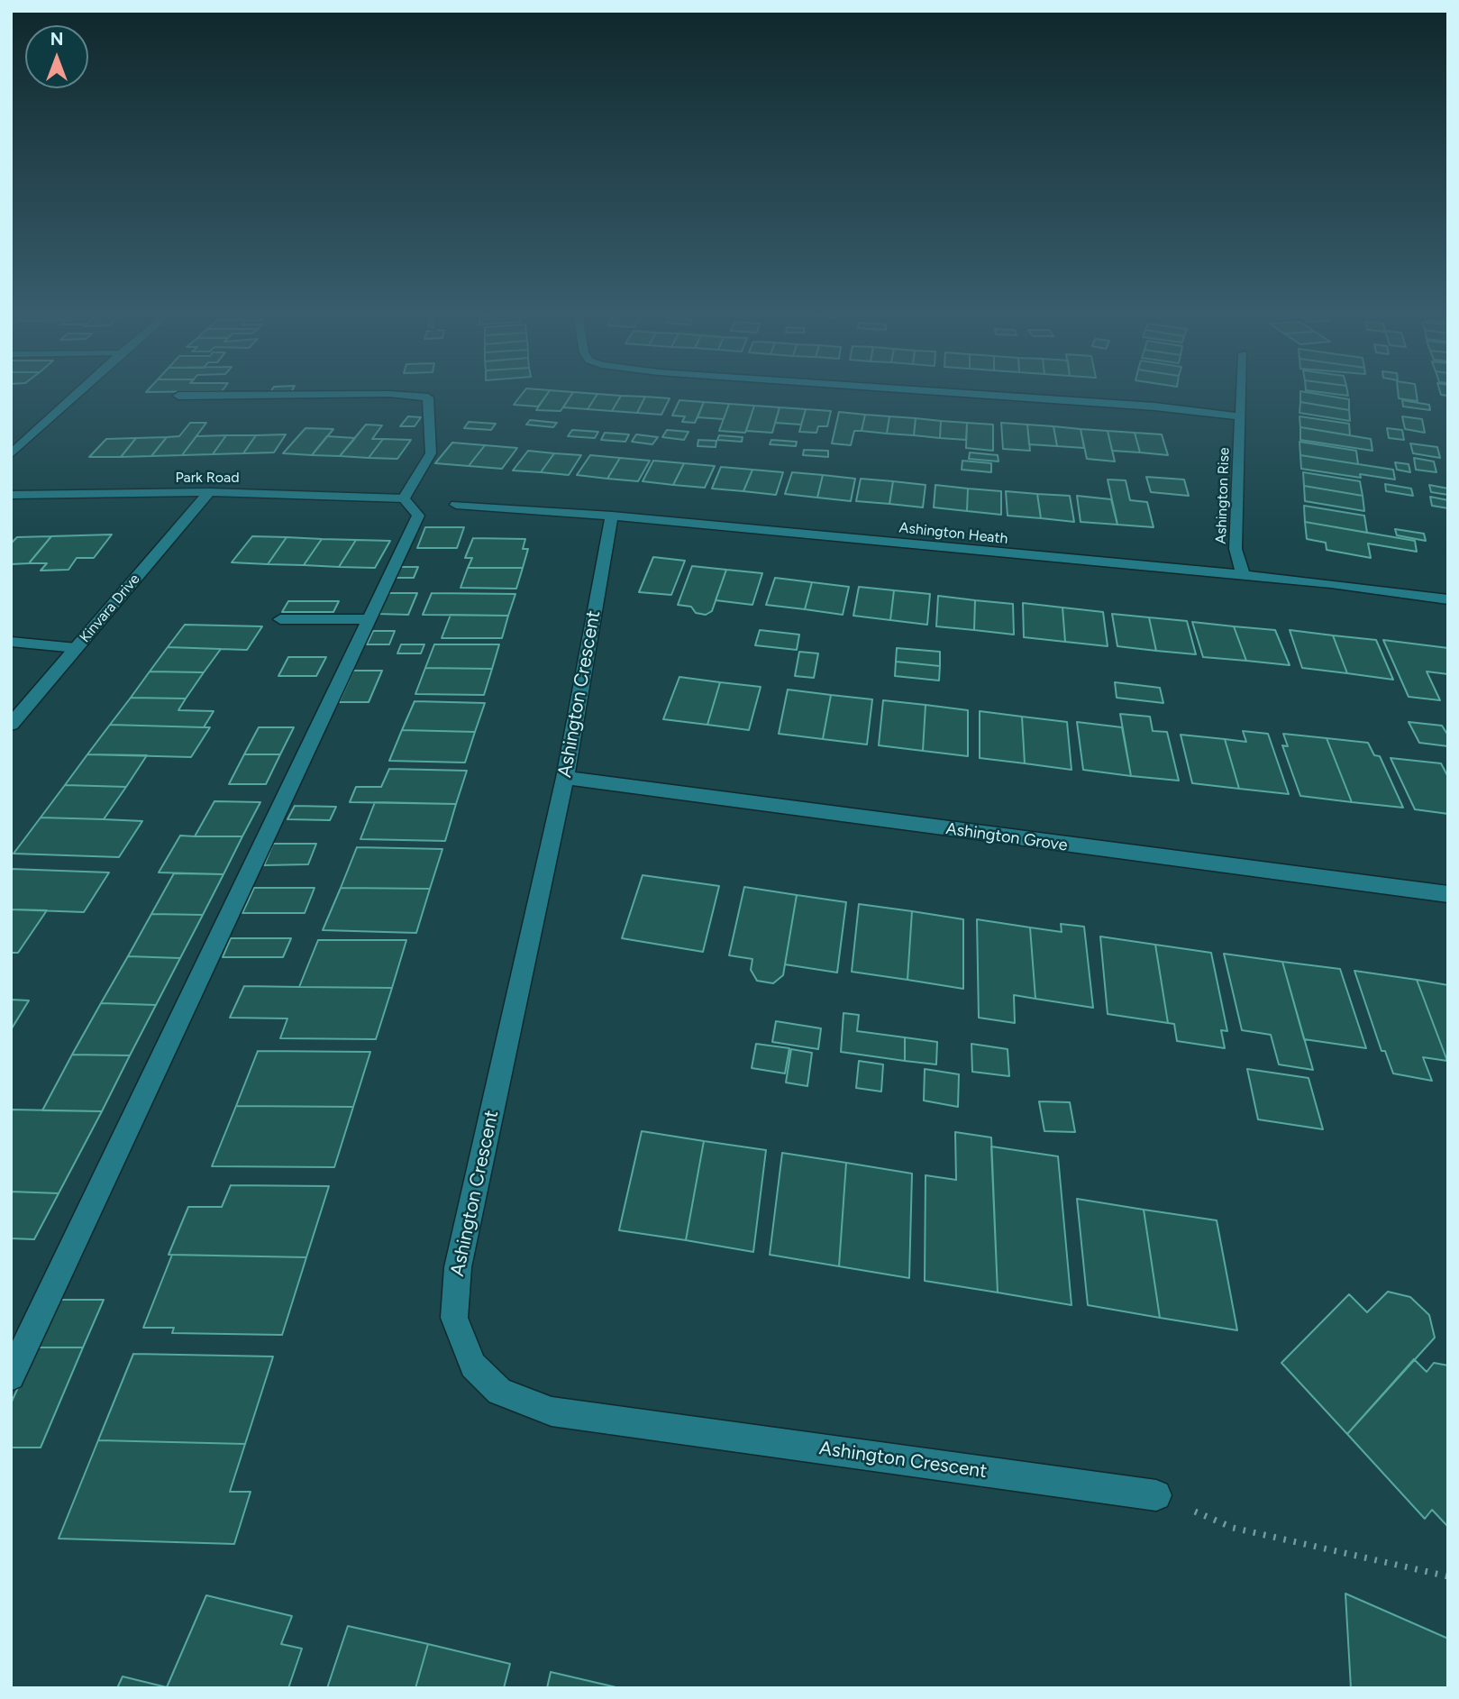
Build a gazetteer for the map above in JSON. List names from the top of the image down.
{
  "streets": {
    "street": [
      "Park Road",
      "Ashington Rise",
      "Ashington Heath",
      "Kinvara Drive",
      "Ashington Crescent",
      "Ashington Grove"
    ]
  },
  "crossings": [
    ["Park Road", "Kinvara Drive"],
    ["Ashington Rise", "Ashington Heath"],
    ["Ashington Heath", "Ashington Crescent"],
    ["Ashington Crescent", "Ashington Grove"]
  ],
  "north": "top"
}
